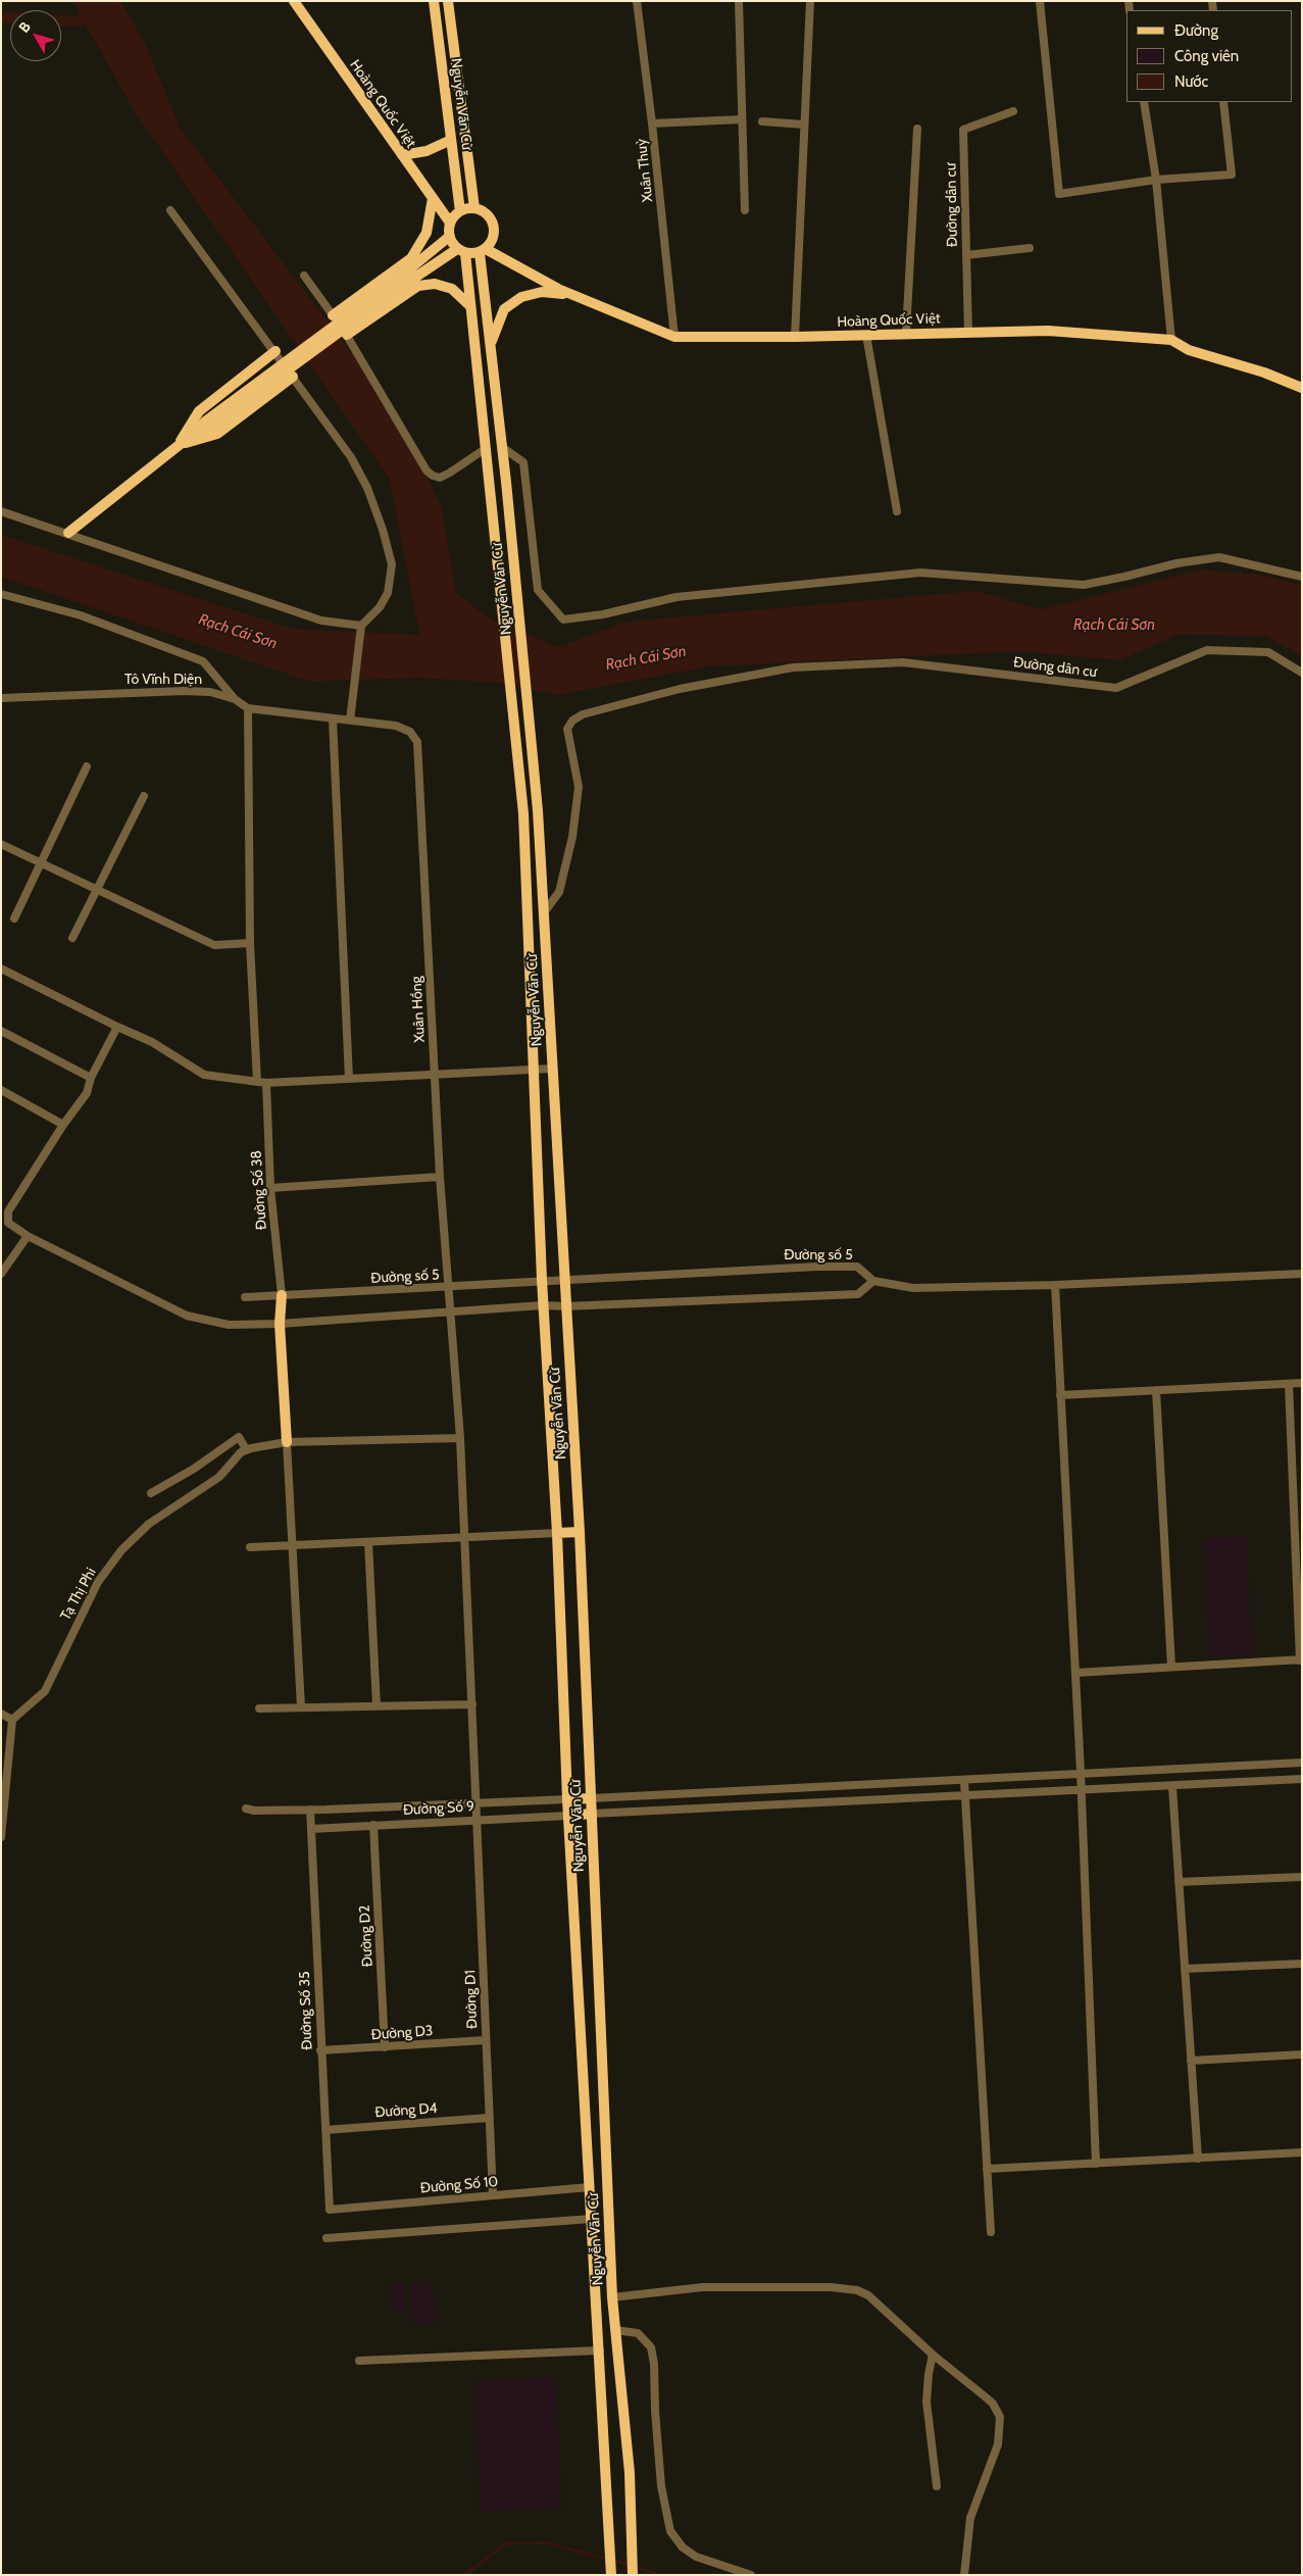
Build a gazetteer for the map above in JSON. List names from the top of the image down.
{
  "streets": {
    "main road": ["Hoàng Quốc Việt", "Nguyễn Văn Cừ"],
    "street": [
      "Xuân Thuỷ",
      "Đường dân cư",
      "Tô Vĩnh Diện",
      "Xuân Hồng",
      "Đường Số 38",
      "Đường số 5",
      "Tạ Thị Phi",
      "Đường Số 9",
      "Đường D2",
      "Đường D1",
      "Đường Số 35",
      "Đường D3",
      "Đường D4",
      "Đường Số 10"
    ]
  },
  "crossings": [
    ["Hoàng Quốc Việt", "Nguyễn Văn Cừ"],
    ["Hoàng Quốc Việt", "Xuân Thuỷ"],
    ["Hoàng Quốc Việt", "Đường dân cư"],
    ["Nguyễn Văn Cừ", "Đường dân cư"],
    ["Nguyễn Văn Cừ", "Đường số 5"],
    ["Nguyễn Văn Cừ", "Đường Số 9"],
    ["Nguyễn Văn Cừ", "Đường Số 10"],
    ["Tô Vĩnh Diện", "Xuân Hồng"],
    ["Xuân Hồng", "Đường số 5"],
    ["Xuân Hồng", "Đường D1"],
    ["Đường Số 38", "Đường số 5"],
    ["Đường Số 9", "Đường D2"],
    ["Đường Số 9", "Đường D1"],
    ["Đường Số 9", "Đường Số 35"],
    ["Đường D2", "Đường D3"],
    ["Đường D1", "Đường D3"],
    ["Đường D1", "Đường D4"],
    ["Đường D1", "Đường Số 10"],
    ["Đường Số 35", "Đường D3"],
    ["Đường Số 35", "Đường D4"],
    ["Đường Số 35", "Đường Số 10"]
  ],
  "water": ["Rạch Cái Sơn"],
  "legend": ["Đường", "Công viên", "Nước"],
  "north": "top left"
}
